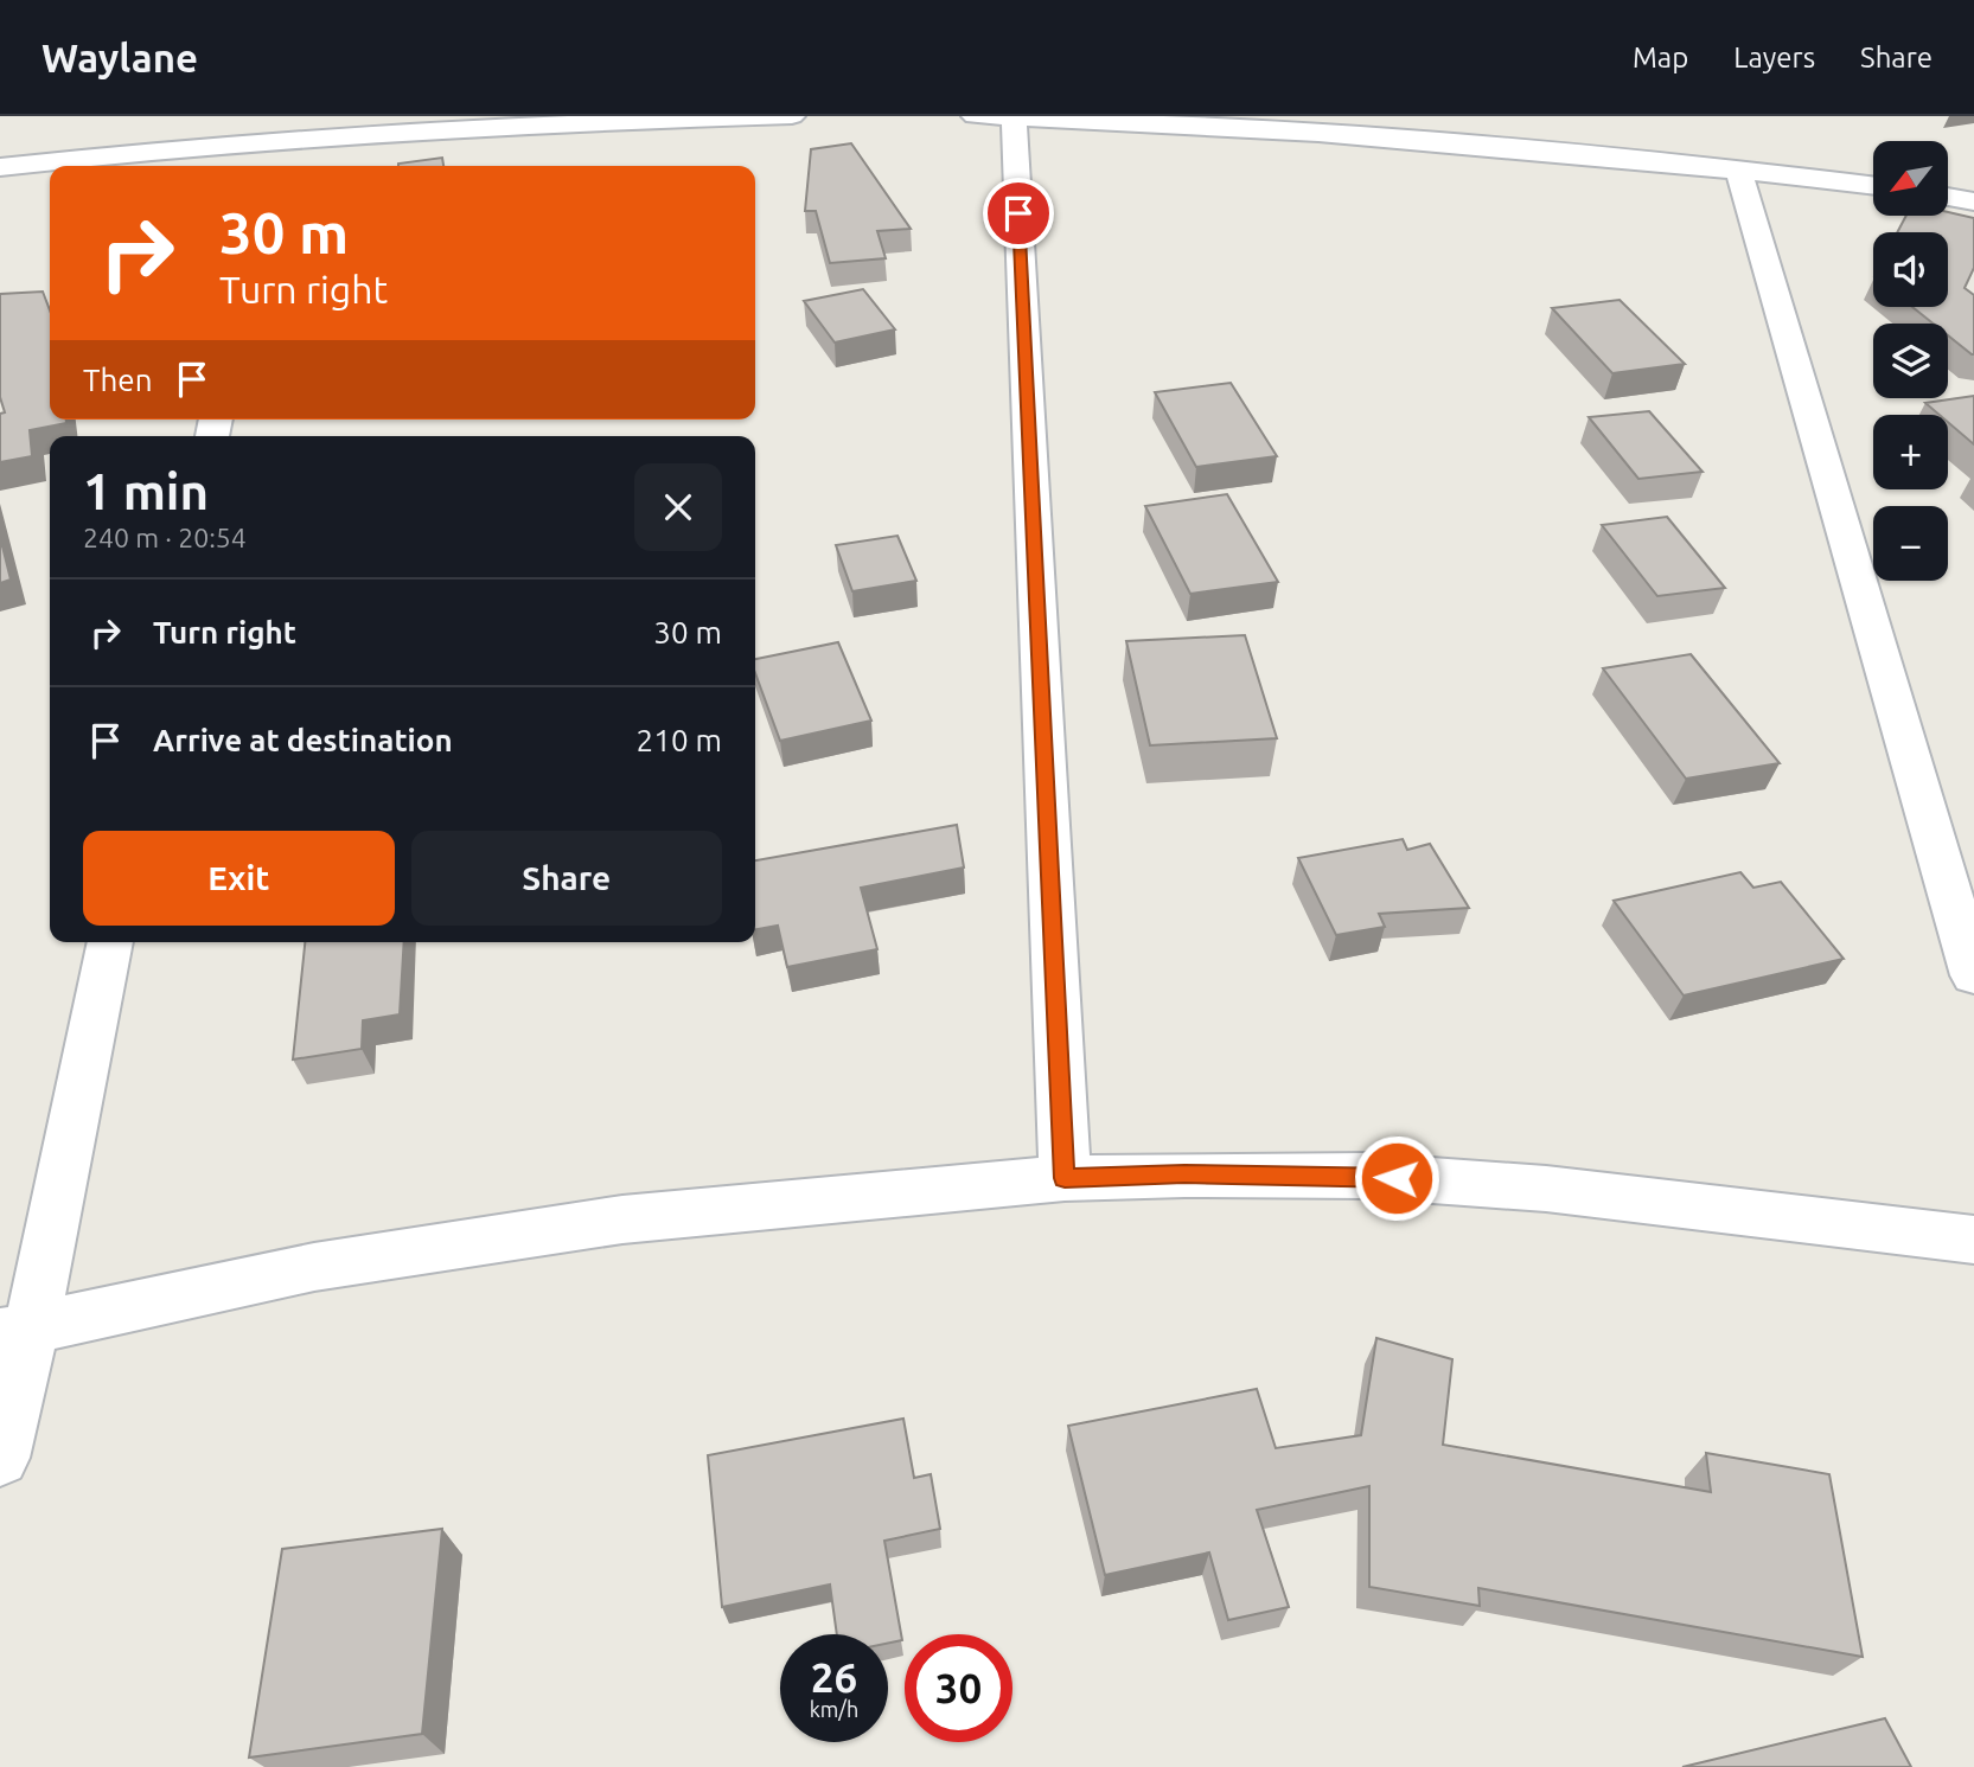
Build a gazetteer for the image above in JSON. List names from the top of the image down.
{
  "north": "bottom left",
  "page": {
    "header": "Waylane",
    "nav": ["Map", "Layers", "Share"],
    "map_buttons": ["+", "−"],
    "turn": ["30 m", "Turn right"],
    "then": "Then",
    "heading": ["1 min", "240 m · 20:54"],
    "list": [
      {
        "name": "Turn right",
        "value": "30 m"
      },
      {
        "name": "Arrive at destination",
        "value": "210 m"
      }
    ],
    "buttons": ["Exit", "Share"],
    "speed": "26 km/h",
    "limit": "30"
  }
}
